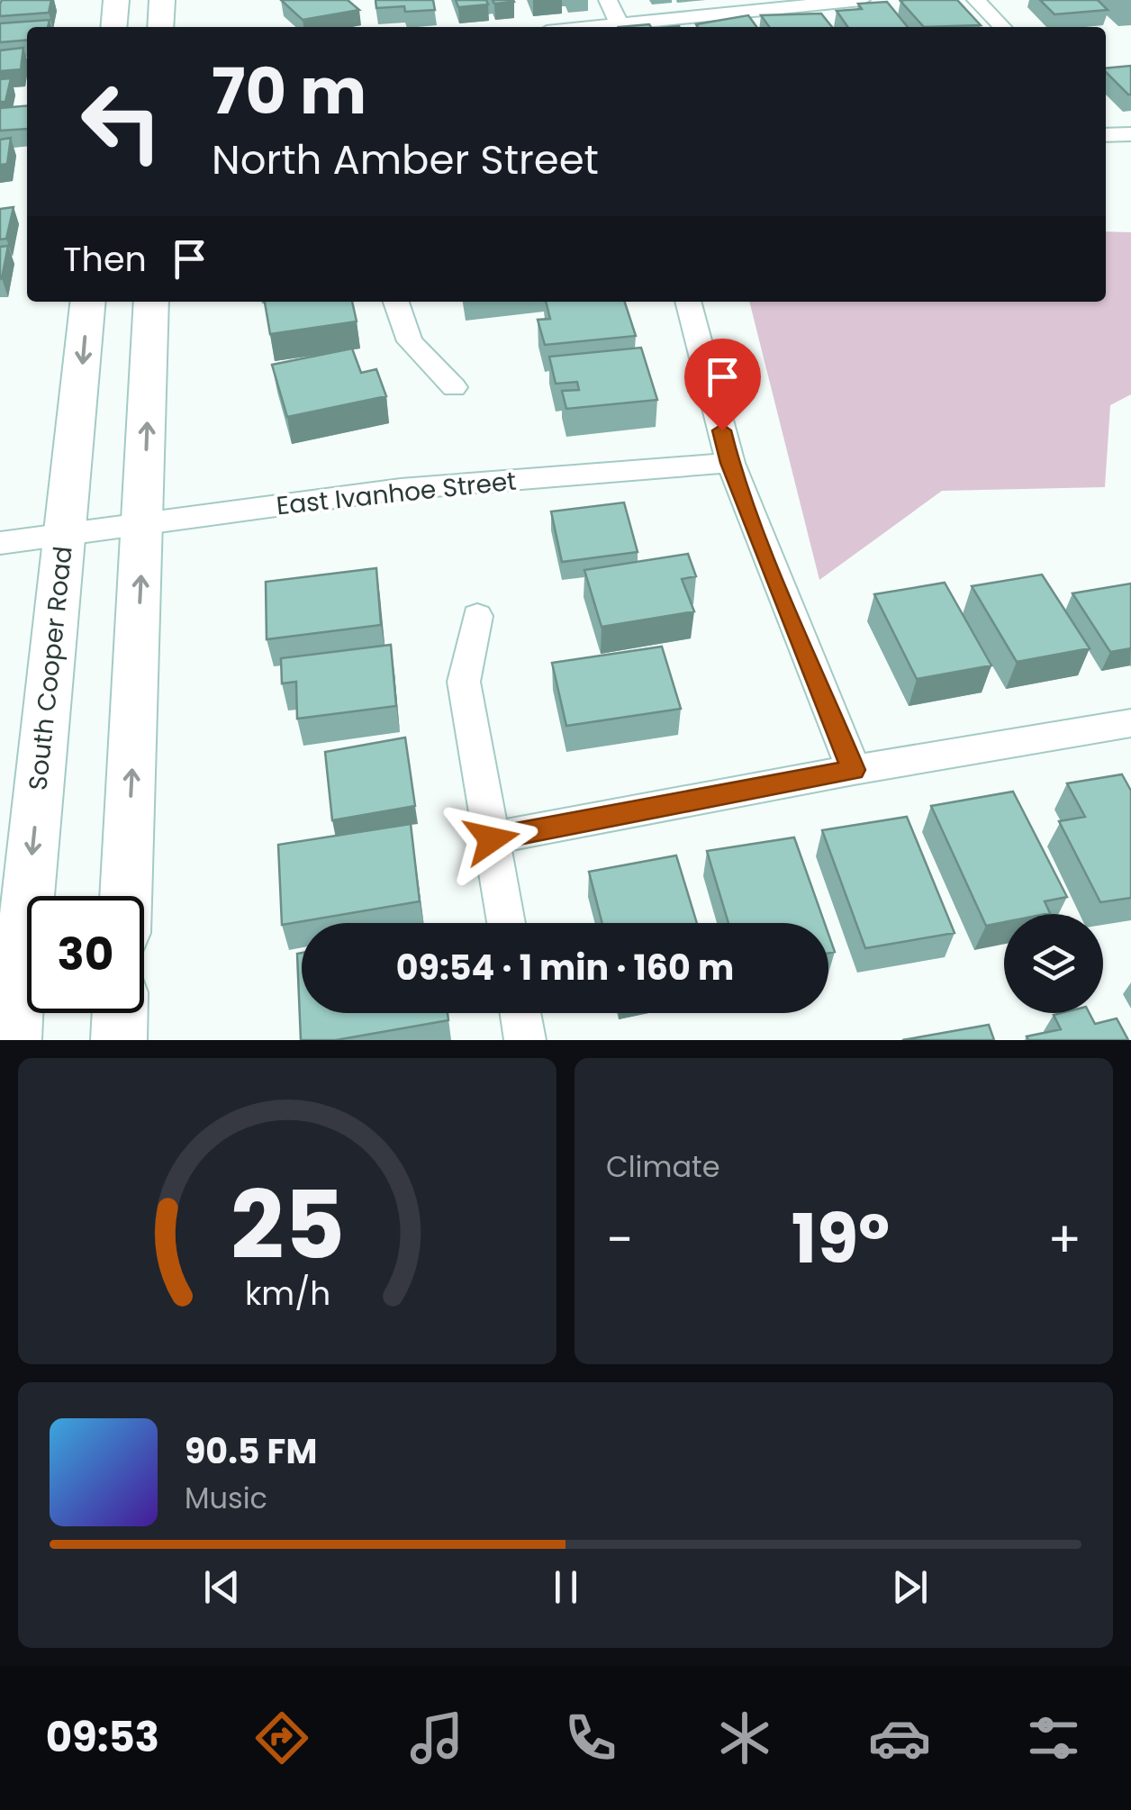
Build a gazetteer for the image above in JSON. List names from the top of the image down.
{
  "streets": {
    "main road": ["South Cooper Road"],
    "street": ["East Ivanhoe Street"]
  },
  "crossings": [
    ["East Ivanhoe Street", "South Cooper Road"]
  ],
  "page": {
    "turn": ["70 m", "North Amber Street"],
    "then": "Then",
    "limit": "30",
    "trip": "09:54 · 1 min · 160 m",
    "tile": "Climate",
    "heat": ["−", "19°", "+"],
    "song": ["90.5 FM", "Music"],
    "tabs": "09:53",
    "gauge": ["25", "km/h"]
  }
}
